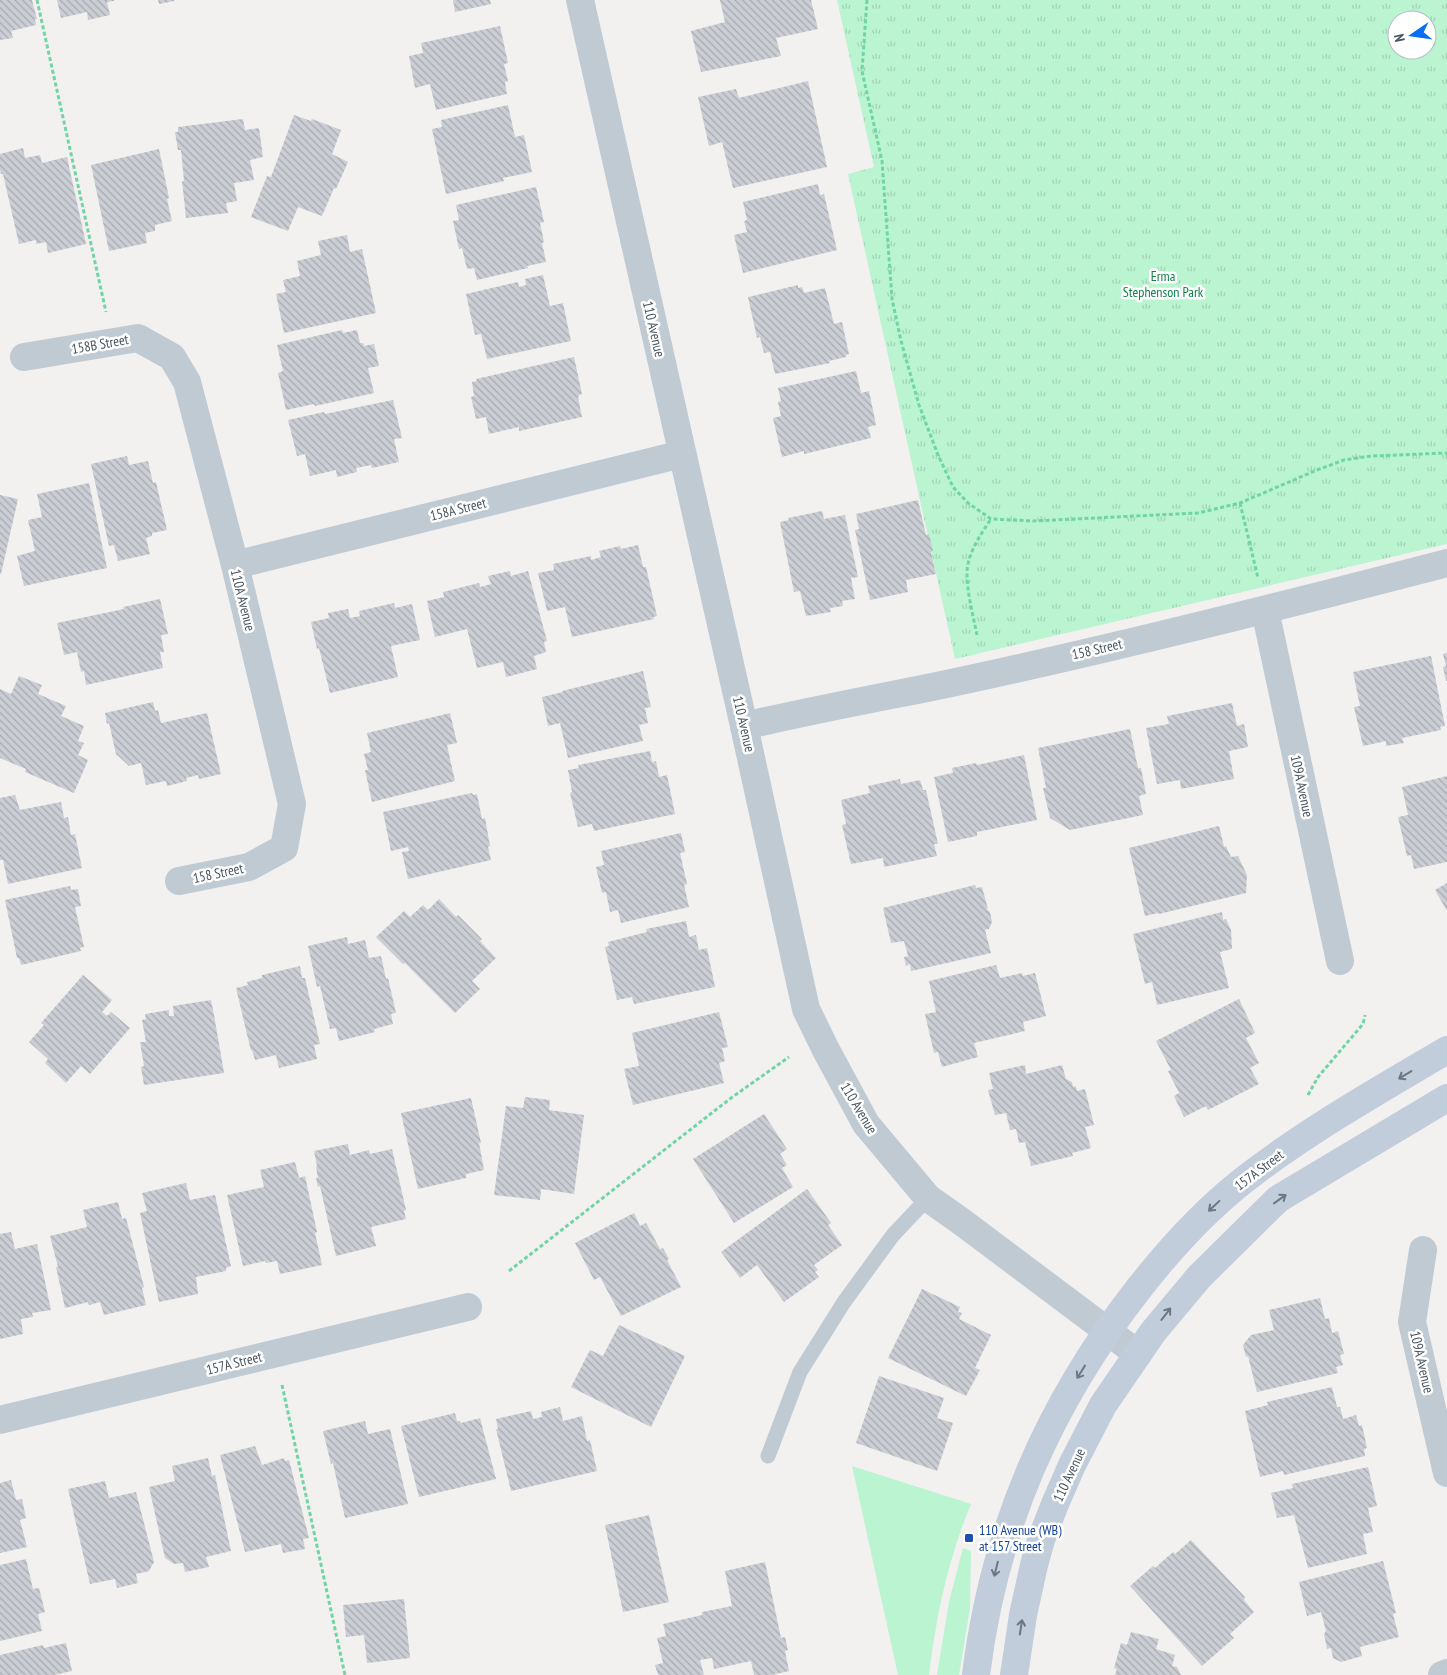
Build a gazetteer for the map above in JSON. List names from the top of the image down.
{
  "streets": {
    "street": [
      "110 Avenue",
      "158B Street",
      "158A Street",
      "110A Avenue",
      "158 Street",
      "109A Avenue",
      "157A Street"
    ]
  },
  "crossings": [
    ["110 Avenue", "158A Street"],
    ["110 Avenue", "158 Street"],
    ["110 Avenue", "157A Street"],
    ["158B Street", "110A Avenue"],
    ["158A Street", "110A Avenue"],
    ["110A Avenue", "158 Street"],
    ["158 Street", "109A Avenue"]
  ],
  "parks": ["Erma Stephenson Park"],
  "places": {
    "transit": ["110 Avenue (WB) at 157 Street"]
  },
  "north": "left"
}
